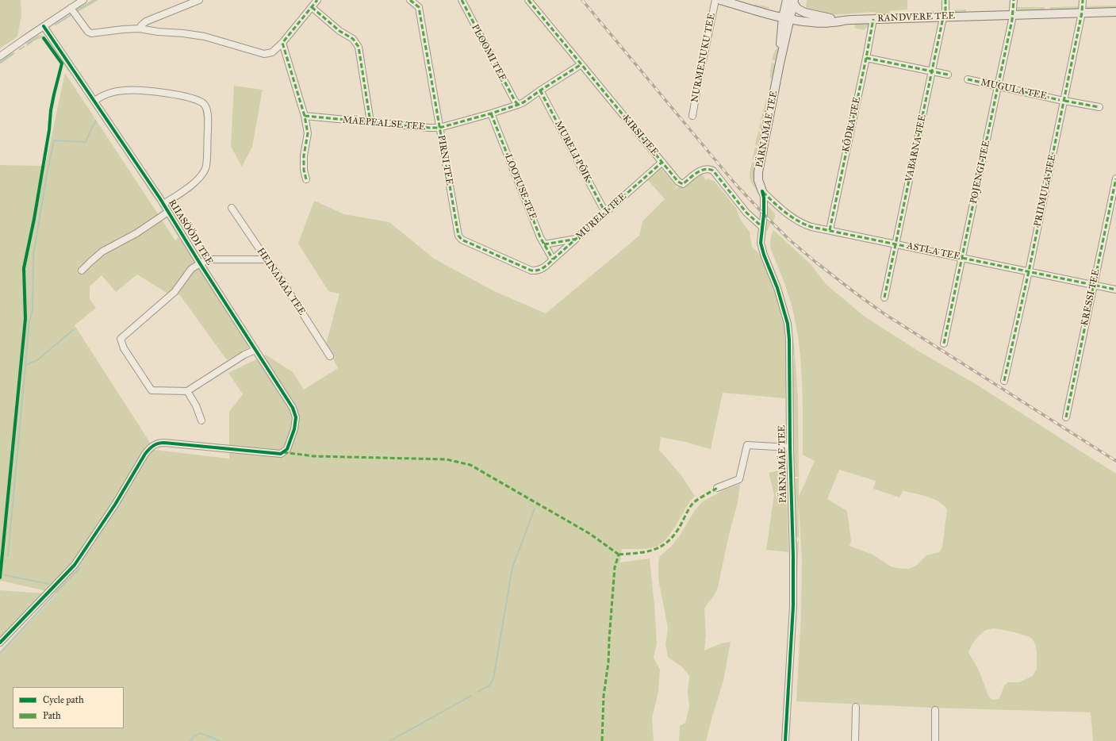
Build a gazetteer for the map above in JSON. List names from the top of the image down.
{
  "streets": {
    "main road": ["RANDVERE TEE", "PÄRNAMÄE TEE"],
    "street": [
      "PLOOMI TEE",
      "NURMENUKU TEE",
      "MUGULA TEE",
      "MÄEPEALSE TEE",
      "KÕDRA TEE",
      "KIRSI TEE",
      "VABARNA TEE",
      "MURELI PÕIK",
      "PIRNI TEE",
      "POJENGI TEE",
      "LOOTUSE TEE",
      "PRIIMULA TEE",
      "MURELI TEE",
      "RIIASÖÖDI TEE",
      "ASTLA TEE",
      "HEINAMAA TEE",
      "KRESSI TEE"
    ]
  },
  "crossings": [
    ["RANDVERE TEE", "KÕDRA TEE"],
    ["RANDVERE TEE", "PÄRNAMÄE TEE"],
    ["RANDVERE TEE", "VABARNA TEE"],
    ["RANDVERE TEE", "POJENGI TEE"],
    ["RANDVERE TEE", "PRIIMULA TEE"],
    ["PLOOMI TEE", "MÄEPEALSE TEE"],
    ["MUGULA TEE", "POJENGI TEE"],
    ["MUGULA TEE", "PRIIMULA TEE"],
    ["MÄEPEALSE TEE", "KIRSI TEE"],
    ["MÄEPEALSE TEE", "MURELI PÕIK"],
    ["MÄEPEALSE TEE", "PIRNI TEE"],
    ["MÄEPEALSE TEE", "LOOTUSE TEE"],
    ["KÕDRA TEE", "ASTLA TEE"],
    ["PÄRNAMÄE TEE", "KIRSI TEE"],
    ["PÄRNAMÄE TEE", "ASTLA TEE"],
    ["KIRSI TEE", "MURELI TEE"],
    ["VABARNA TEE", "ASTLA TEE"],
    ["MURELI PÕIK", "MURELI TEE"],
    ["PIRNI TEE", "MURELI TEE"],
    ["POJENGI TEE", "ASTLA TEE"],
    ["LOOTUSE TEE", "MURELI TEE"],
    ["PRIIMULA TEE", "ASTLA TEE"],
    ["RIIASÖÖDI TEE", "HEINAMAA TEE"],
    ["ASTLA TEE", "KRESSI TEE"]
  ],
  "legend": ["Cycle path", "Path"]
}
